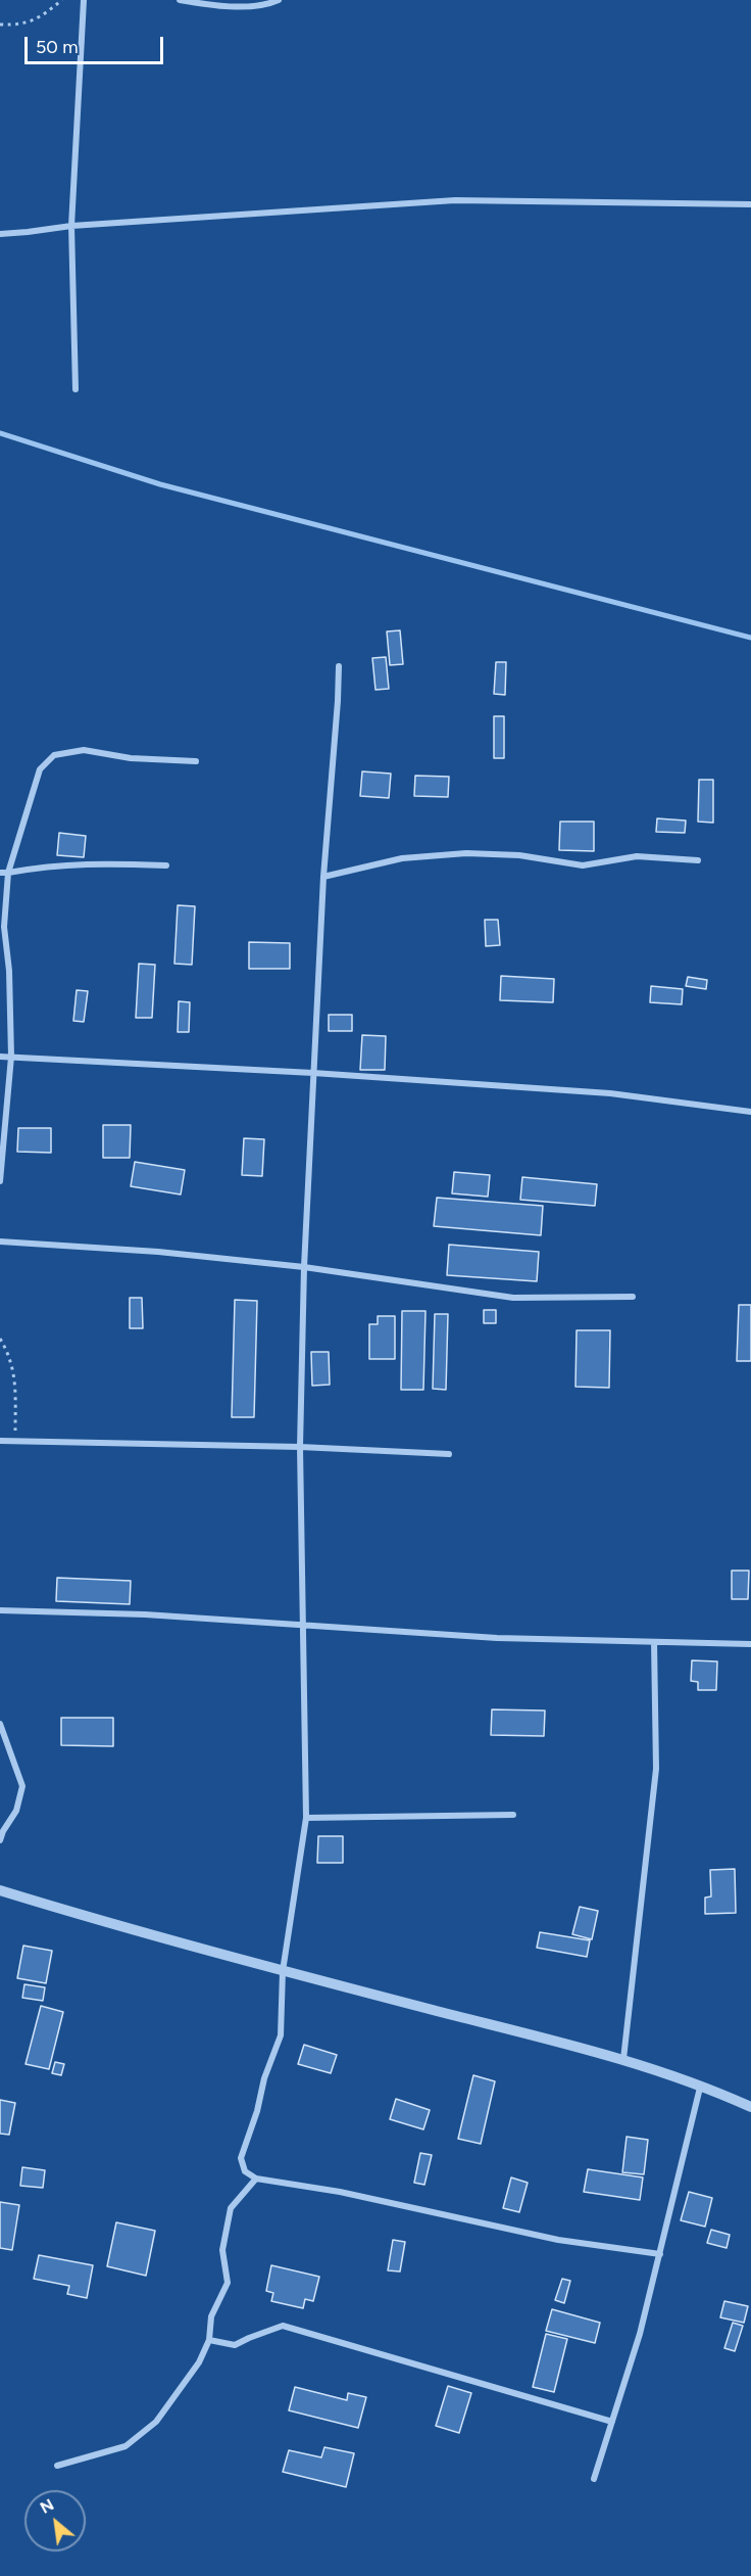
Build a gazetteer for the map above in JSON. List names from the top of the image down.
{
  "scale_bar": "50 m",
  "north": "top left"
}
